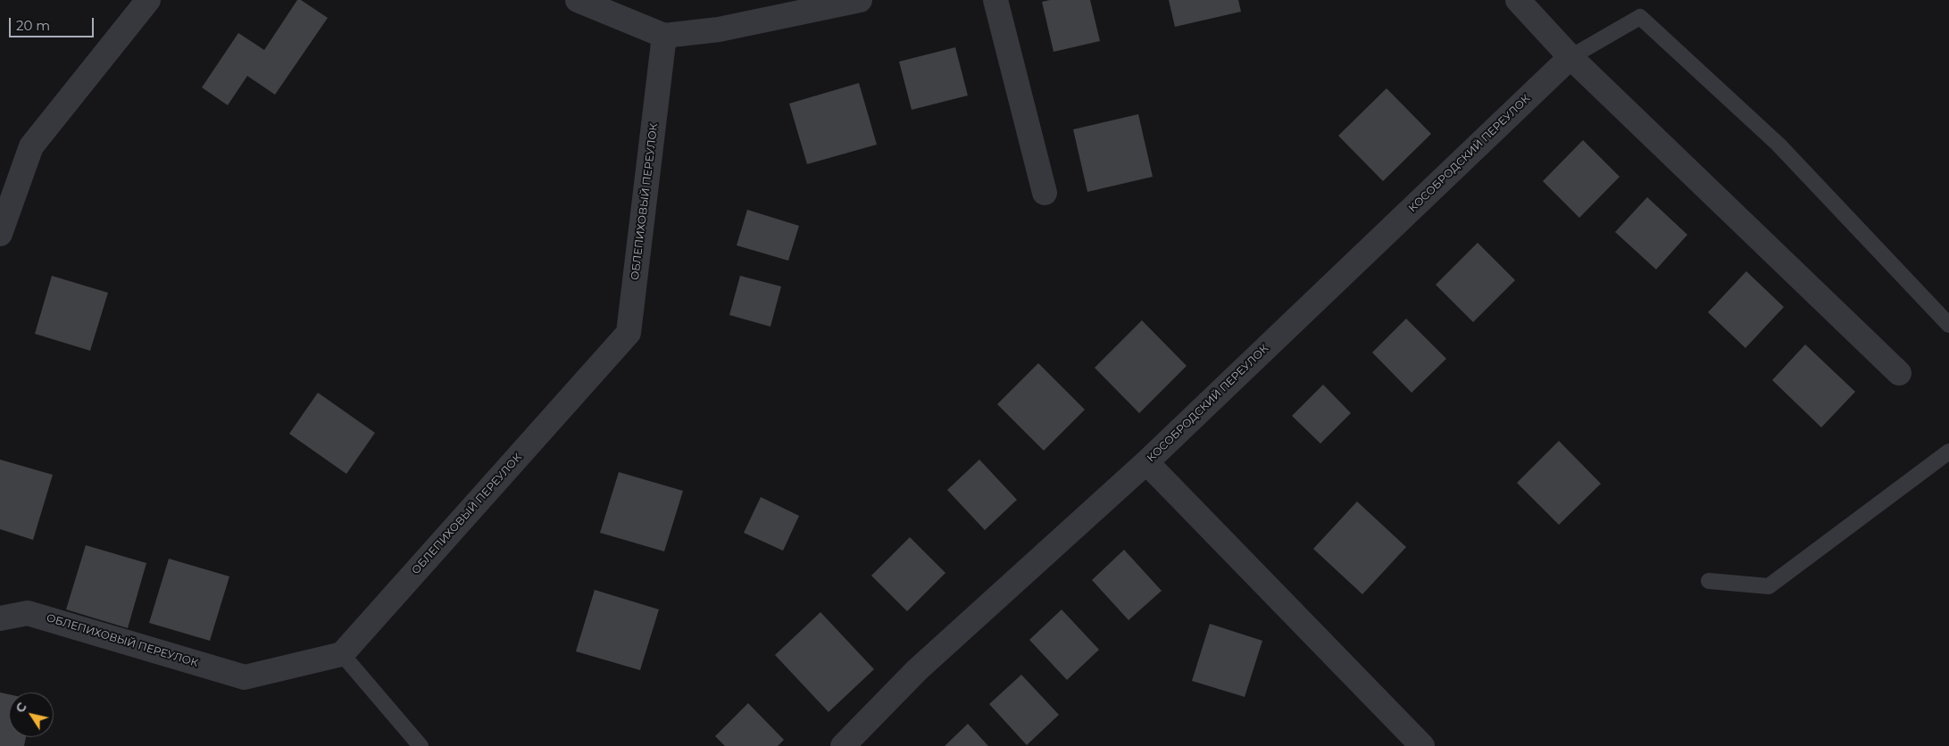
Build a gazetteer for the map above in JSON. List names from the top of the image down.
{
  "streets": {
    "street": ["КОСОБРОДСКИЙ ПЕРЕУЛОК", "ОБЛЕПИХОВЫЙ ПЕРЕУЛОК"]
  },
  "scale_bar": "20 m",
  "north": "top left"
}
